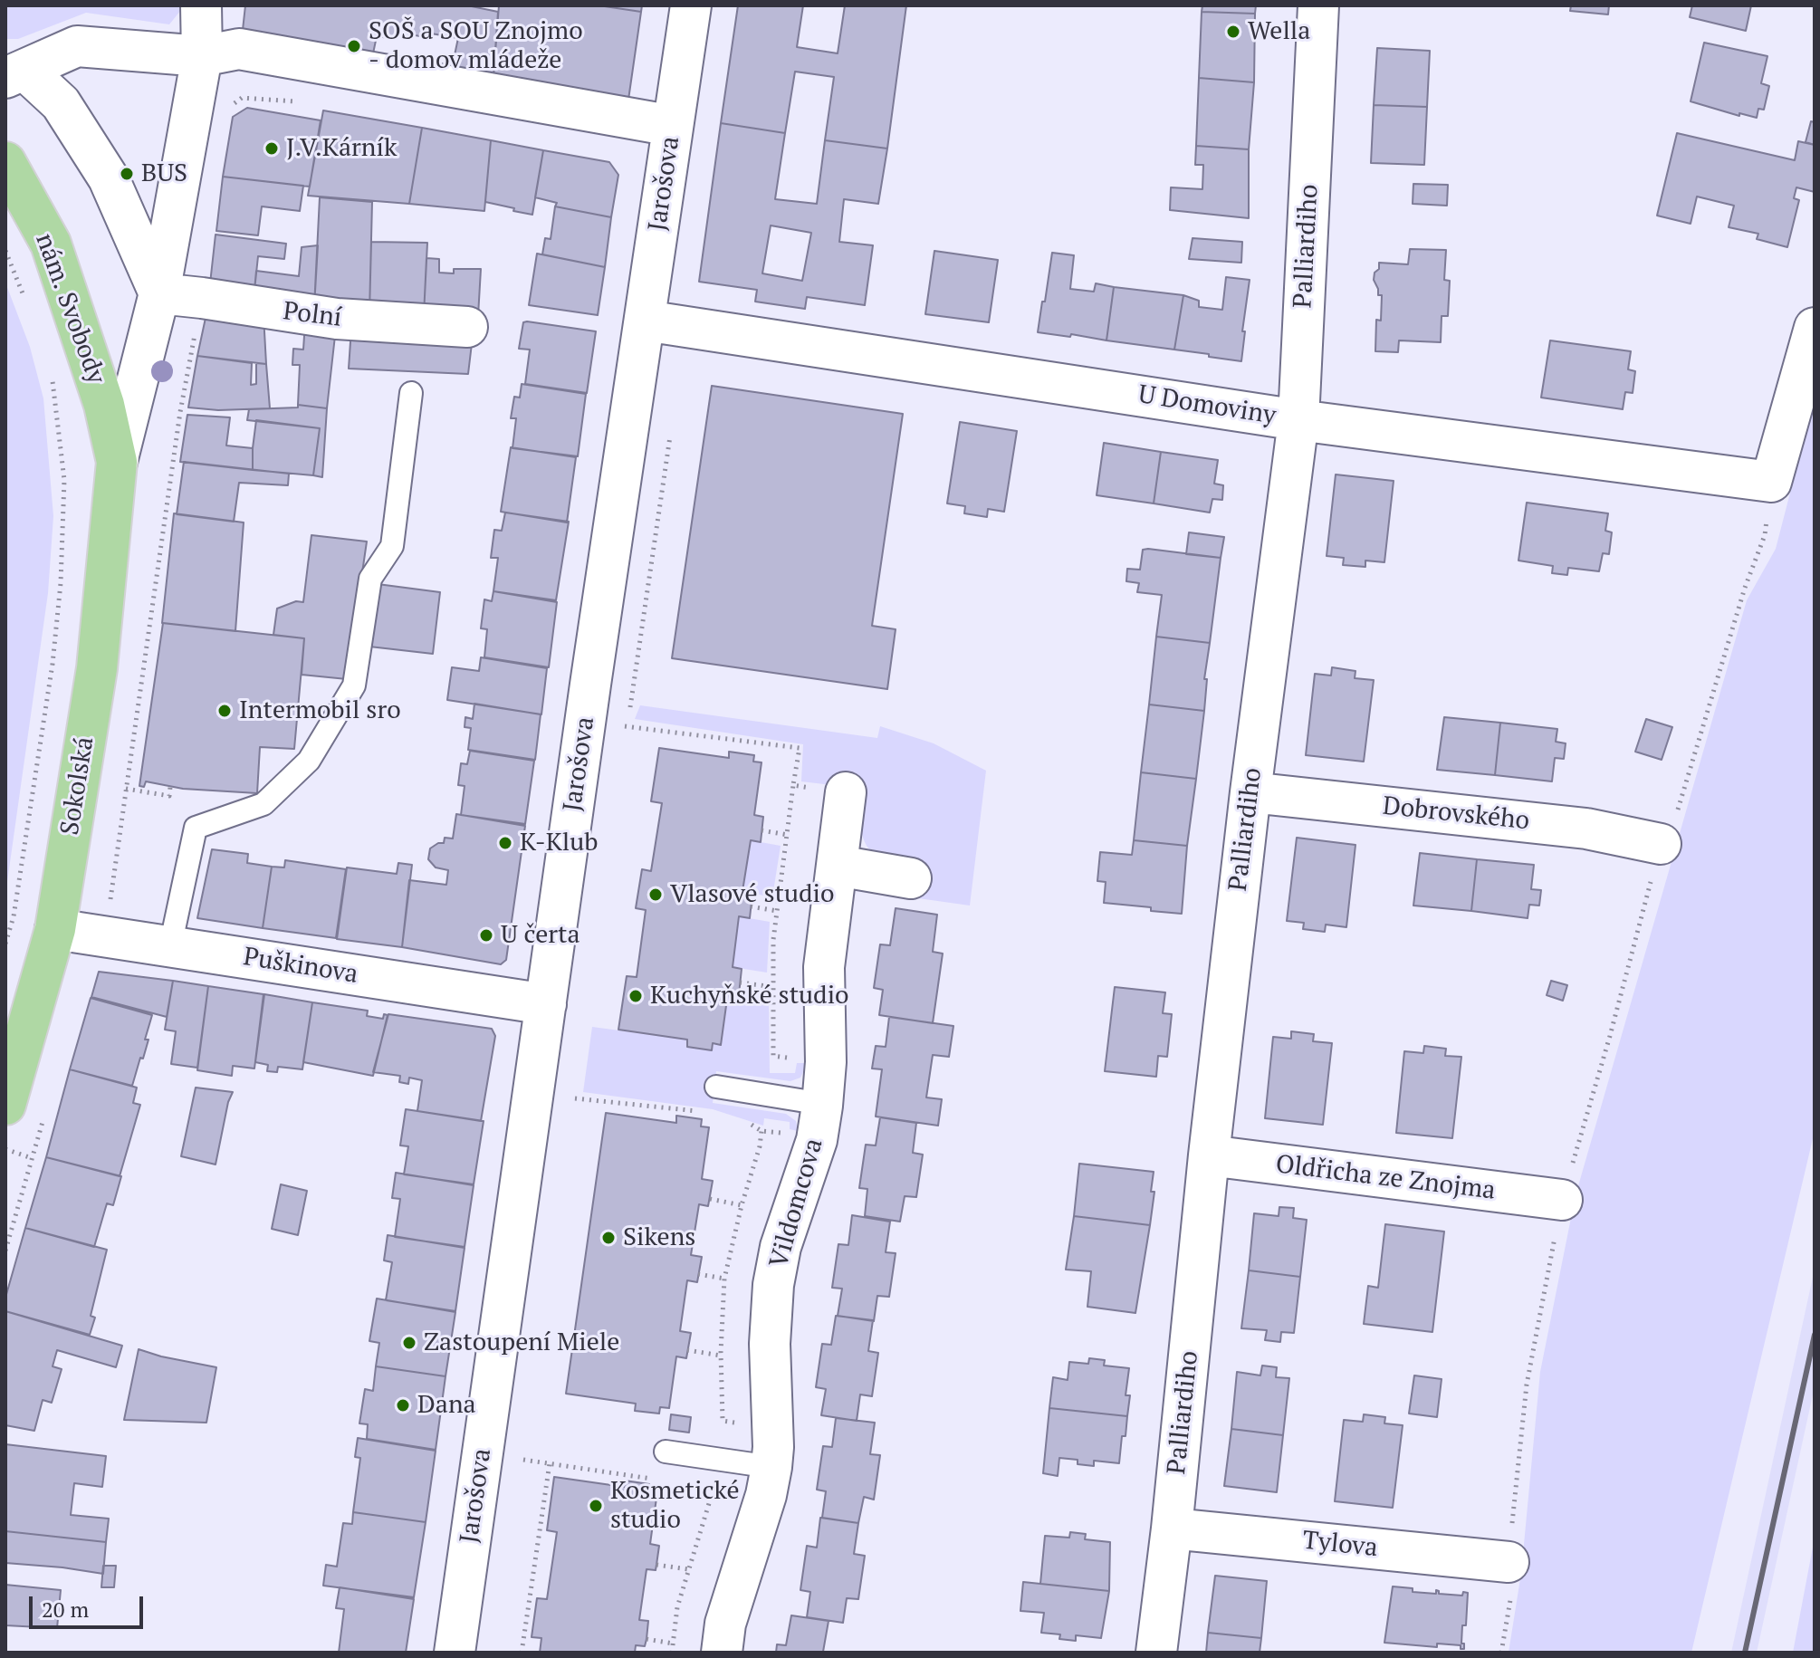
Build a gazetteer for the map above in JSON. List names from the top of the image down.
{
  "streets": {
    "main road": ["nám. Svobody", "Sokolská"],
    "street": [
      "Jarošova",
      "Palliardiho",
      "Polní",
      "U Domoviny",
      "Dobrovského",
      "Puškinova",
      "Oldřicha ze Znojma",
      "Vildomcova",
      "Tylova"
    ]
  },
  "crossings": [
    ["Jarošova", "U Domoviny"],
    ["Jarošova", "Puškinova"],
    ["Palliardiho", "U Domoviny"],
    ["Palliardiho", "Dobrovského"],
    ["Palliardiho", "Oldřicha ze Znojma"],
    ["Palliardiho", "Tylova"],
    ["nám. Svobody", "Sokolská"],
    ["Sokolská", "Puškinova"]
  ],
  "places": [
    "Wella",
    "SOŠ a SOU Znojmo - domov mládeže",
    "J.V.Kárník",
    "BUS",
    "Intermobil sro",
    "K-Klub",
    "Vlasové studio",
    "U čerta",
    "Kuchyňské studio",
    "Sikens",
    "Zastoupení Miele",
    "Dana",
    "Kosmetické studio"
  ],
  "scale_bar": "20 m"
}
